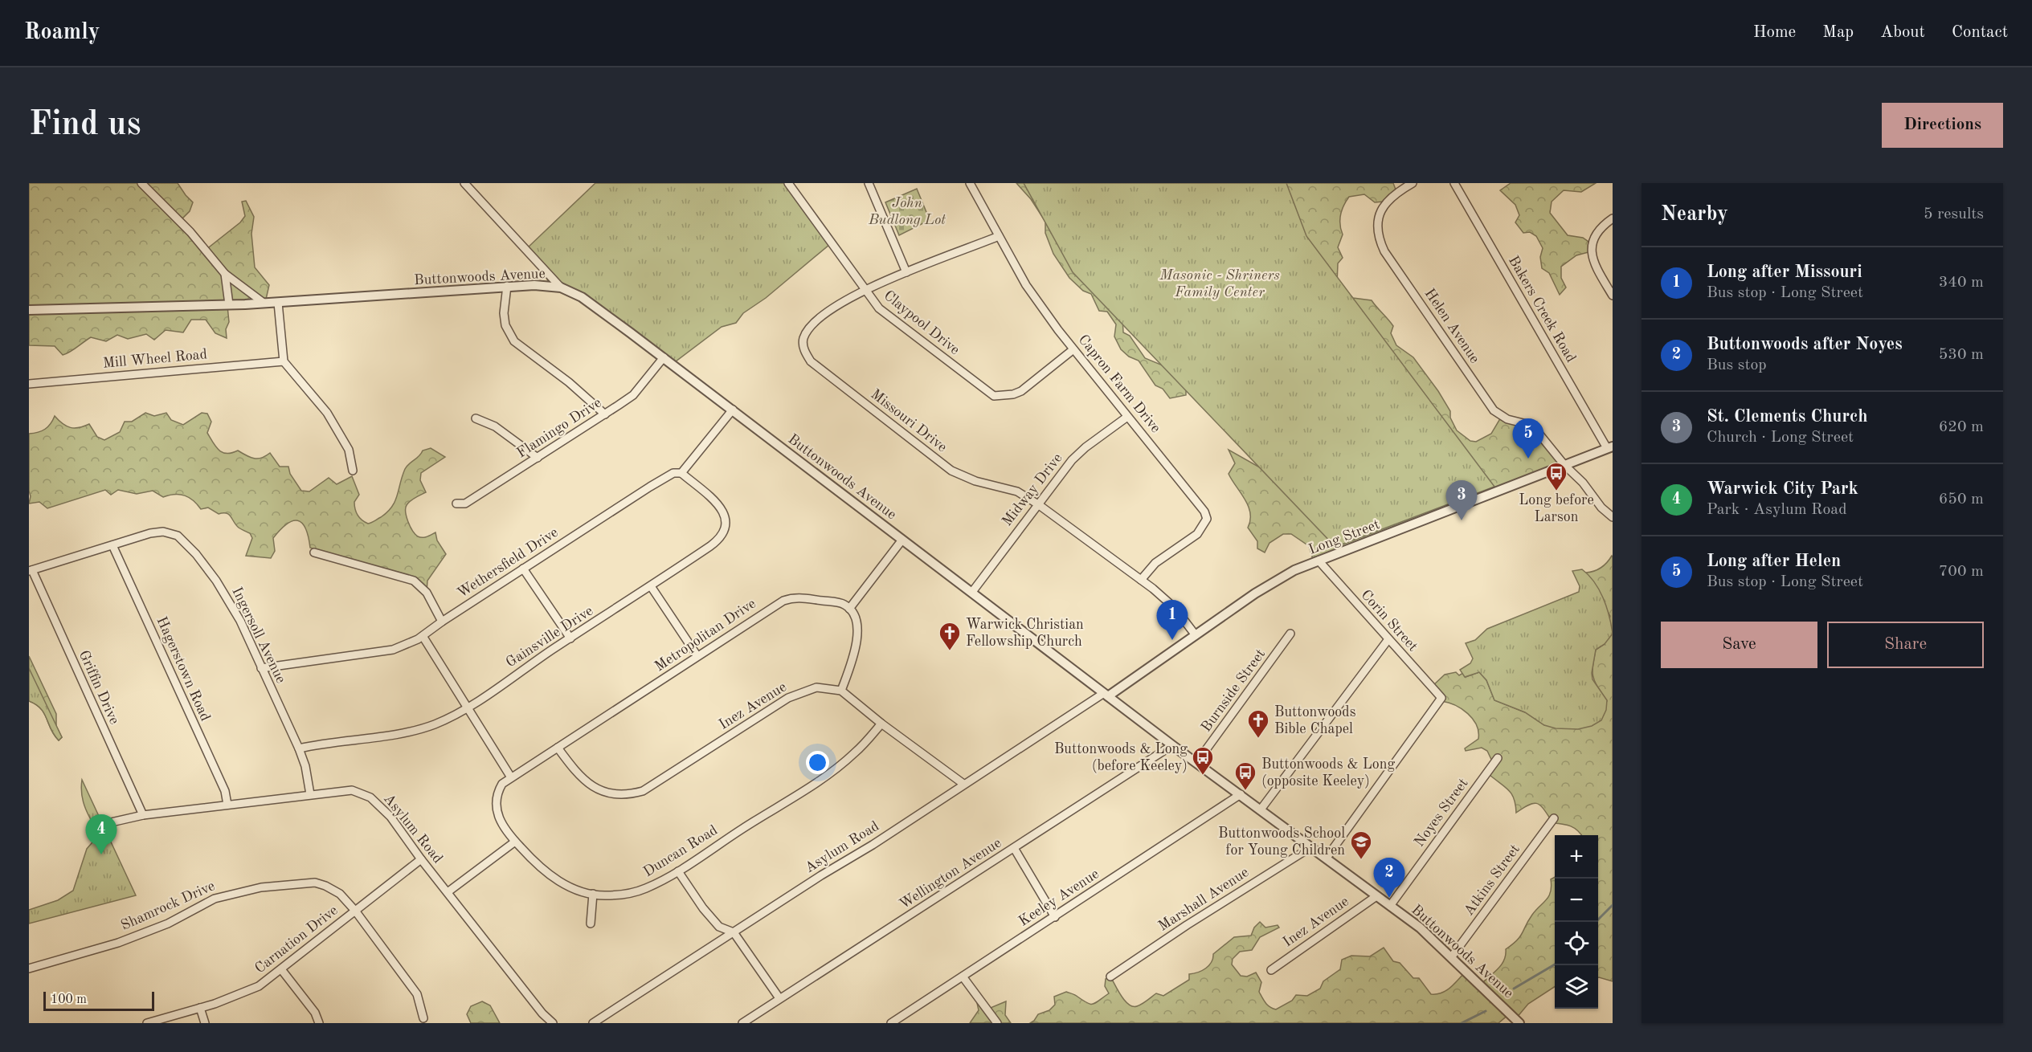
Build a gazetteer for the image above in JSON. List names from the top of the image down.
{
  "streets": {
    "street": [
      "Buttonwoods Avenue",
      "Bakers Creek Road",
      "Claypool Drive",
      "Helen Avenue",
      "Mill Wheel Road",
      "Capron Farm Drive",
      "Missouri Drive",
      "Flamingo Drive",
      "Midway Drive",
      "Long Street",
      "Wethersfield Drive",
      "Corin Street",
      "Ingersoll Avenue",
      "Metropolitan Drive",
      "Gainsville Drive",
      "Hagerstown Road",
      "Griffin Drive",
      "Burnside Street",
      "Inez Avenue",
      "Noyes Street",
      "Asylum Road",
      "Duncan Road",
      "Wellington Avenue",
      "Atkins Street",
      "Keeley Avenue",
      "Marshall Avenue",
      "Shamrock Drive",
      "Carnation Drive"
    ]
  },
  "crossings": [
    ["Buttonwoods Avenue", "Flamingo Drive"],
    ["Buttonwoods Avenue", "Midway Drive"],
    ["Buttonwoods Avenue", "Long Street"],
    ["Buttonwoods Avenue", "Corin Street"],
    ["Buttonwoods Avenue", "Burnside Street"],
    ["Buttonwoods Avenue", "Inez Avenue"],
    ["Buttonwoods Avenue", "Noyes Street"],
    ["Buttonwoods Avenue", "Asylum Road"],
    ["Buttonwoods Avenue", "Wellington Avenue"],
    ["Buttonwoods Avenue", "Atkins Street"],
    ["Buttonwoods Avenue", "Keeley Avenue"],
    ["Buttonwoods Avenue", "Marshall Avenue"],
    ["Bakers Creek Road", "Long Street"],
    ["Claypool Drive", "Capron Farm Drive"],
    ["Claypool Drive", "Missouri Drive"],
    ["Helen Avenue", "Long Street"],
    ["Capron Farm Drive", "Missouri Drive"],
    ["Capron Farm Drive", "Midway Drive"],
    ["Missouri Drive", "Midway Drive"],
    ["Missouri Drive", "Long Street"],
    ["Long Street", "Corin Street"],
    ["Long Street", "Asylum Road"],
    ["Wethersfield Drive", "Ingersoll Avenue"],
    ["Wethersfield Drive", "Gainsville Drive"],
    ["Ingersoll Avenue", "Gainsville Drive"],
    ["Ingersoll Avenue", "Hagerstown Road"],
    ["Ingersoll Avenue", "Griffin Drive"],
    ["Ingersoll Avenue", "Asylum Road"],
    ["Metropolitan Drive", "Inez Avenue"],
    ["Metropolitan Drive", "Duncan Road"],
    ["Hagerstown Road", "Asylum Road"],
    ["Griffin Drive", "Asylum Road"],
    ["Asylum Road", "Carnation Drive"],
    ["Shamrock Drive", "Carnation Drive"]
  ],
  "parks": ["John Budlong Lot", "Masonic - Shriners Family Center"],
  "places": {
    "bus stop": ["Long before Larson", "Buttonwoods & Long (before Keeley)", "Buttonwoods & Long (opposite Keeley)"],
    "church": ["Warwick Christian Fellowship Church", "Buttonwoods Bible Chapel"],
    "school or university": ["Buttonwoods School for Young Children"]
  },
  "scale_bar": "100 m",
  "page": {
    "header": "Roamly",
    "nav": [
      "Home",
      "Map",
      "About",
      "Contact"
    ],
    "buttons": [
      "Directions",
      ["Save", "Share"]
    ],
    "title": "Find us",
    "heading": ["Nearby", "5 results"],
    "list": [
      {
        "mark": "1",
        "name": "Long after Missouri",
        "note": "Bus stop · Long Street",
        "value": "340 m"
      },
      {
        "mark": "2",
        "name": "Buttonwoods after Noyes",
        "note": "Bus stop",
        "value": "530 m"
      },
      {
        "mark": "3",
        "name": "St. Clements Church",
        "note": "Church · Long Street",
        "value": "620 m"
      },
      {
        "mark": "4",
        "name": "Warwick City Park",
        "note": "Park · Asylum Road",
        "value": "650 m"
      },
      {
        "mark": "5",
        "name": "Long after Helen",
        "note": "Bus stop · Long Street",
        "value": "700 m"
      }
    ],
    "pins": [
      "5",
      "3",
      "1",
      "4",
      "2"
    ],
    "map_buttons": ["+", "−"],
    "scale": "100 m"
  }
}
